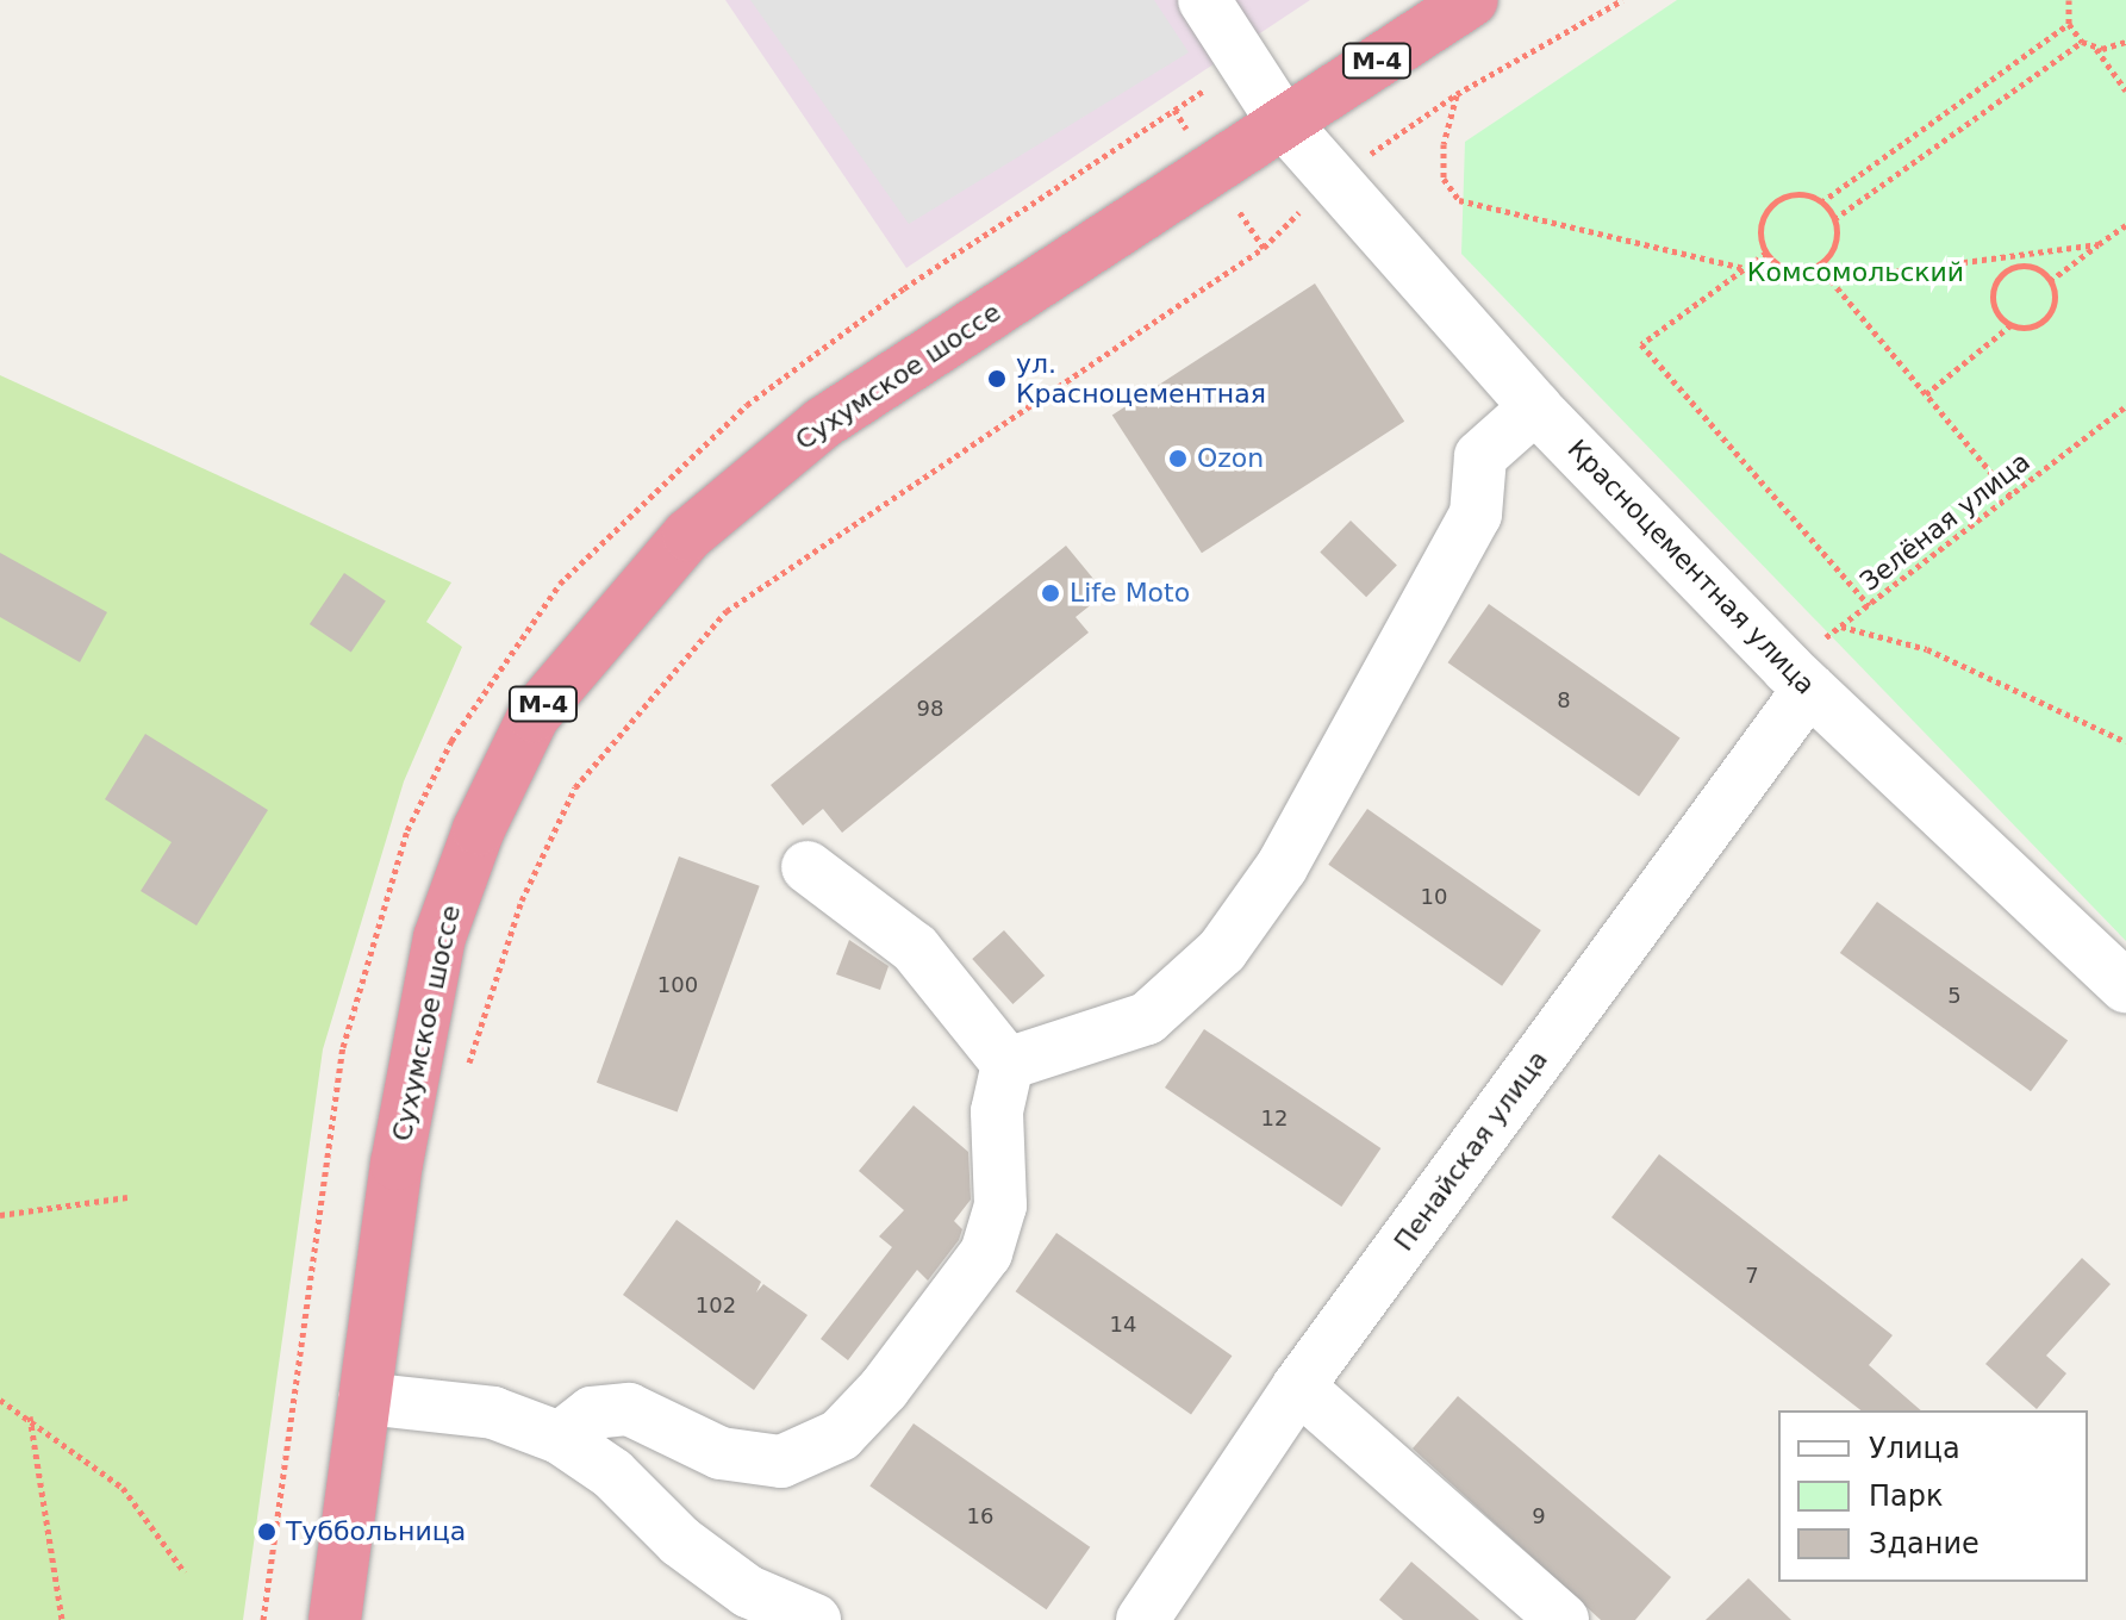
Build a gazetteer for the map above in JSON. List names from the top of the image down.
{
  "streets": {
    "highway": ["М-4", "Сухумское шоссе"],
    "street": ["Красноцементная улица", "Пенайская улица"],
    "path": ["Зелёная улица"]
  },
  "crossings": [
    ["Сухумское шоссе", "Красноцементная улица"],
    ["Зелёная улица", "Красноцементная улица"],
    ["Зелёная улица", "Пенайская улица"],
    ["Красноцементная улица", "Пенайская улица"]
  ],
  "parks": ["Комсомольский"],
  "places": [
    "ул. Красноцементная",
    "Ozon",
    "Life Moto",
    "Туббольница"
  ],
  "house_numbers": [
    "8",
    "98",
    "10",
    "100",
    "5",
    "12",
    "7",
    "102",
    "14",
    "16",
    "9"
  ],
  "legend": ["Улица", "Парк", "Здание"]
}
